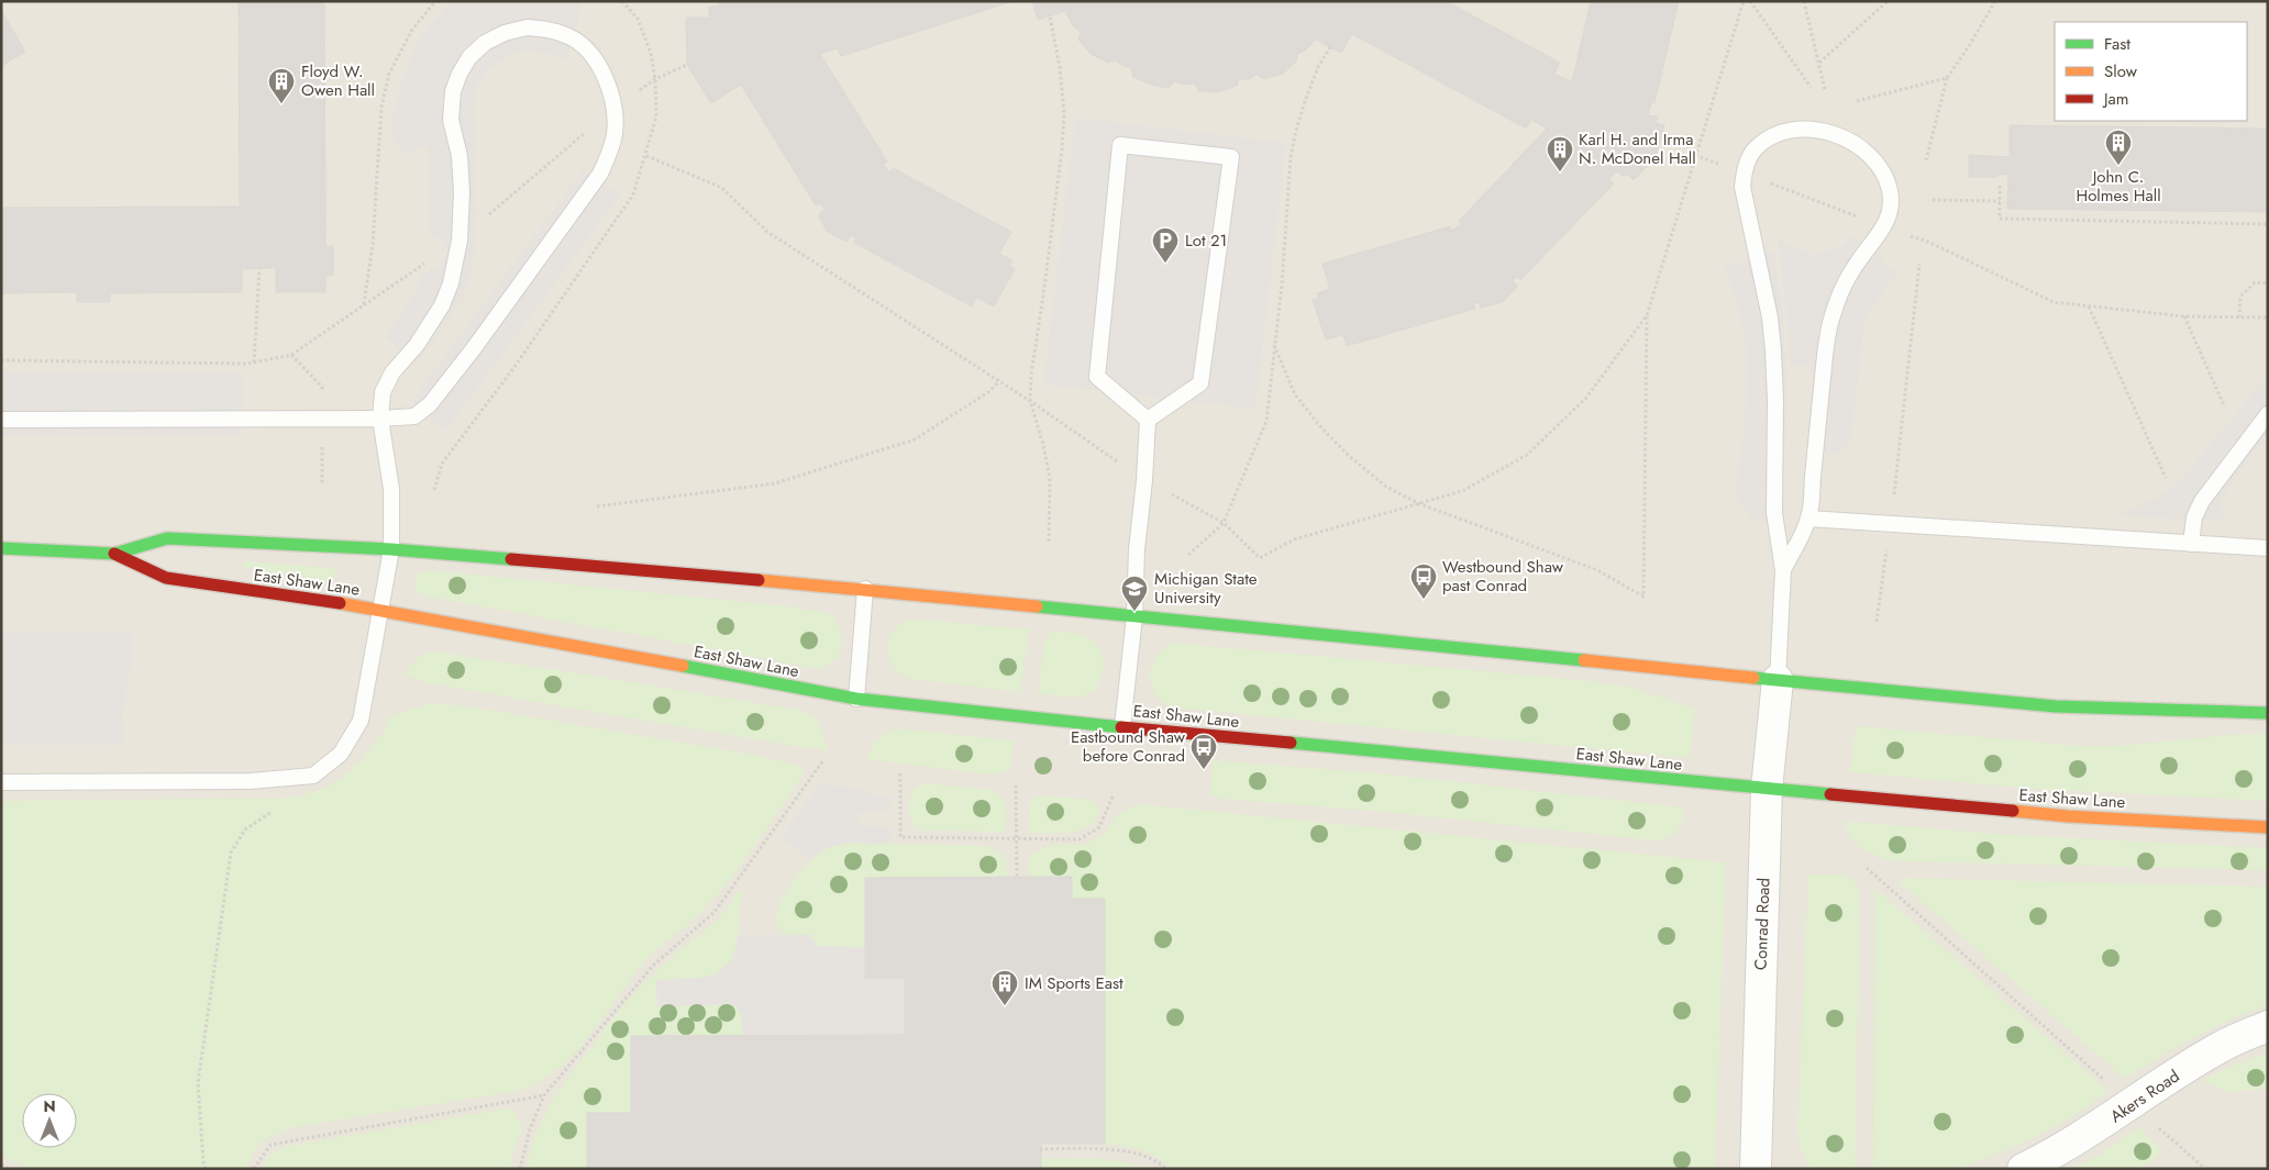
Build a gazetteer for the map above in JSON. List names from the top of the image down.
{
  "streets": {
    "street": ["East Shaw Lane", "Conrad Road", "Akers Road"]
  },
  "crossings": [
    ["East Shaw Lane", "Conrad Road"]
  ],
  "places": {
    "building": [
      "Floyd W. Owen Hall",
      "John C. Holmes Hall",
      "Karl H. and Irma N. McDonel Hall",
      "IM Sports East"
    ],
    "parking": ["Lot 21"],
    "bus stop": ["Westbound Shaw past Conrad", "Eastbound Shaw before Conrad"],
    "school or university": ["Michigan State University"]
  },
  "legend": ["Fast", "Slow", "Jam"],
  "north": "top"
}
